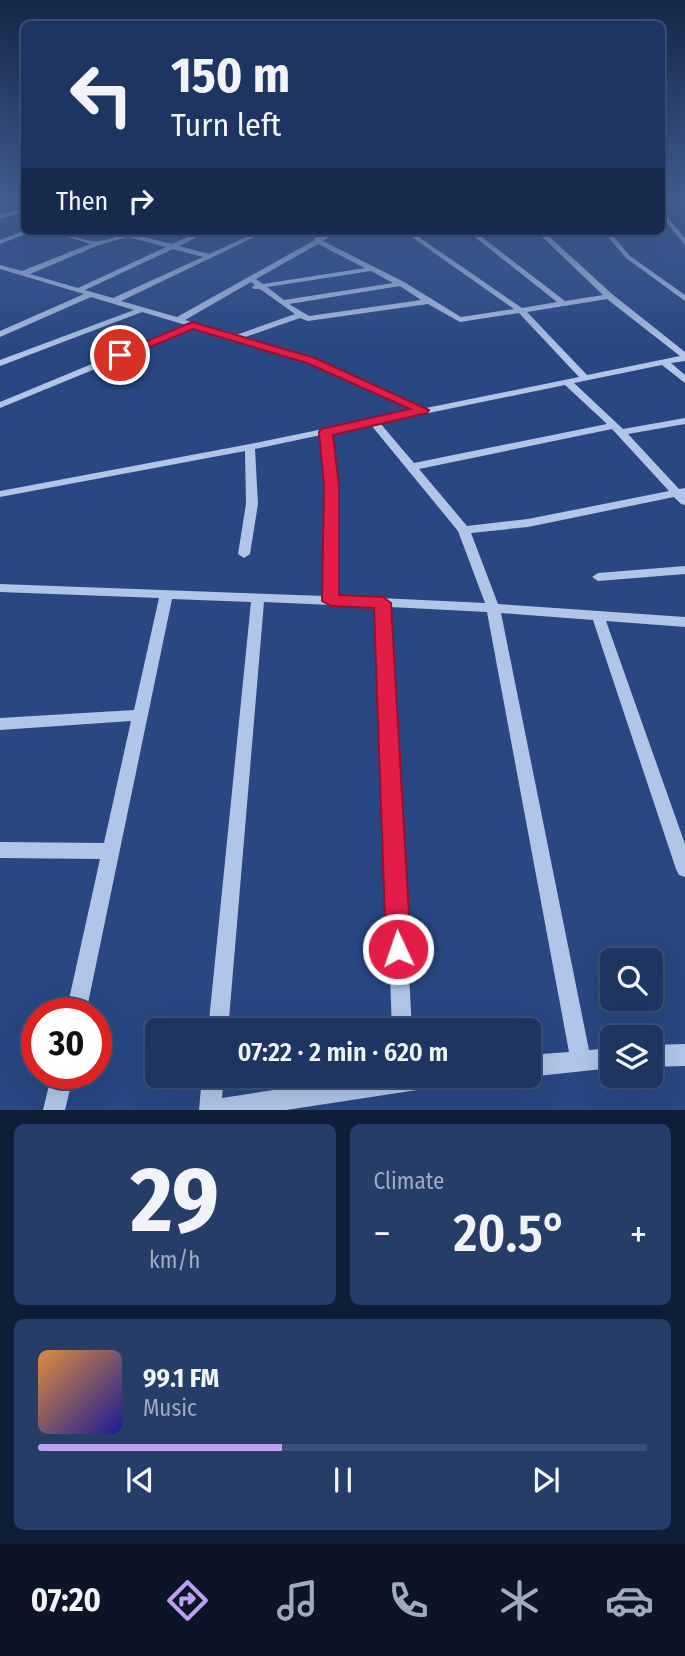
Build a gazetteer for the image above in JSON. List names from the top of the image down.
{
  "page": {
    "turn": ["150 m", "Turn left"],
    "then": "Then",
    "limit": "30",
    "trip": "07:22 · 2 min · 620 m",
    "tile": [
      ["29", "km/h"],
      "Climate"
    ],
    "heat": ["−", "20.5°", "+"],
    "song": ["99.1 FM", "Music"],
    "tabs": "07:20"
  }
}
